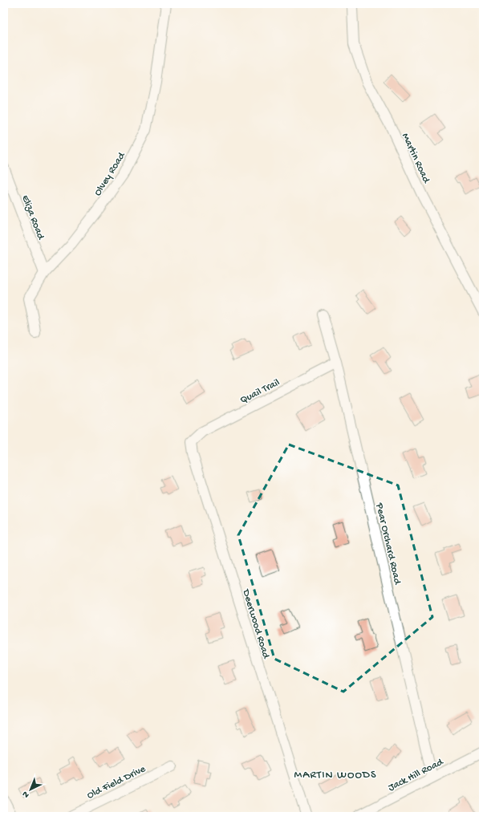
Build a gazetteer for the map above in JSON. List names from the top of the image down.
{
  "streets": {
    "street": [
      "Martin Road",
      "Olvey Road",
      "Eliza Road",
      "Quail Trail",
      "Pear Orchard Road",
      "Deerwood Road",
      "Jack Hill Road",
      "Old Field Drive"
    ]
  },
  "crossings": [
    ["Olvey Road", "Eliza Road"],
    ["Quail Trail", "Pear Orchard Road"],
    ["Quail Trail", "Deerwood Road"],
    ["Pear Orchard Road", "Jack Hill Road"]
  ],
  "districts": ["MARTIN WOODS"],
  "north": "bottom left"
}
